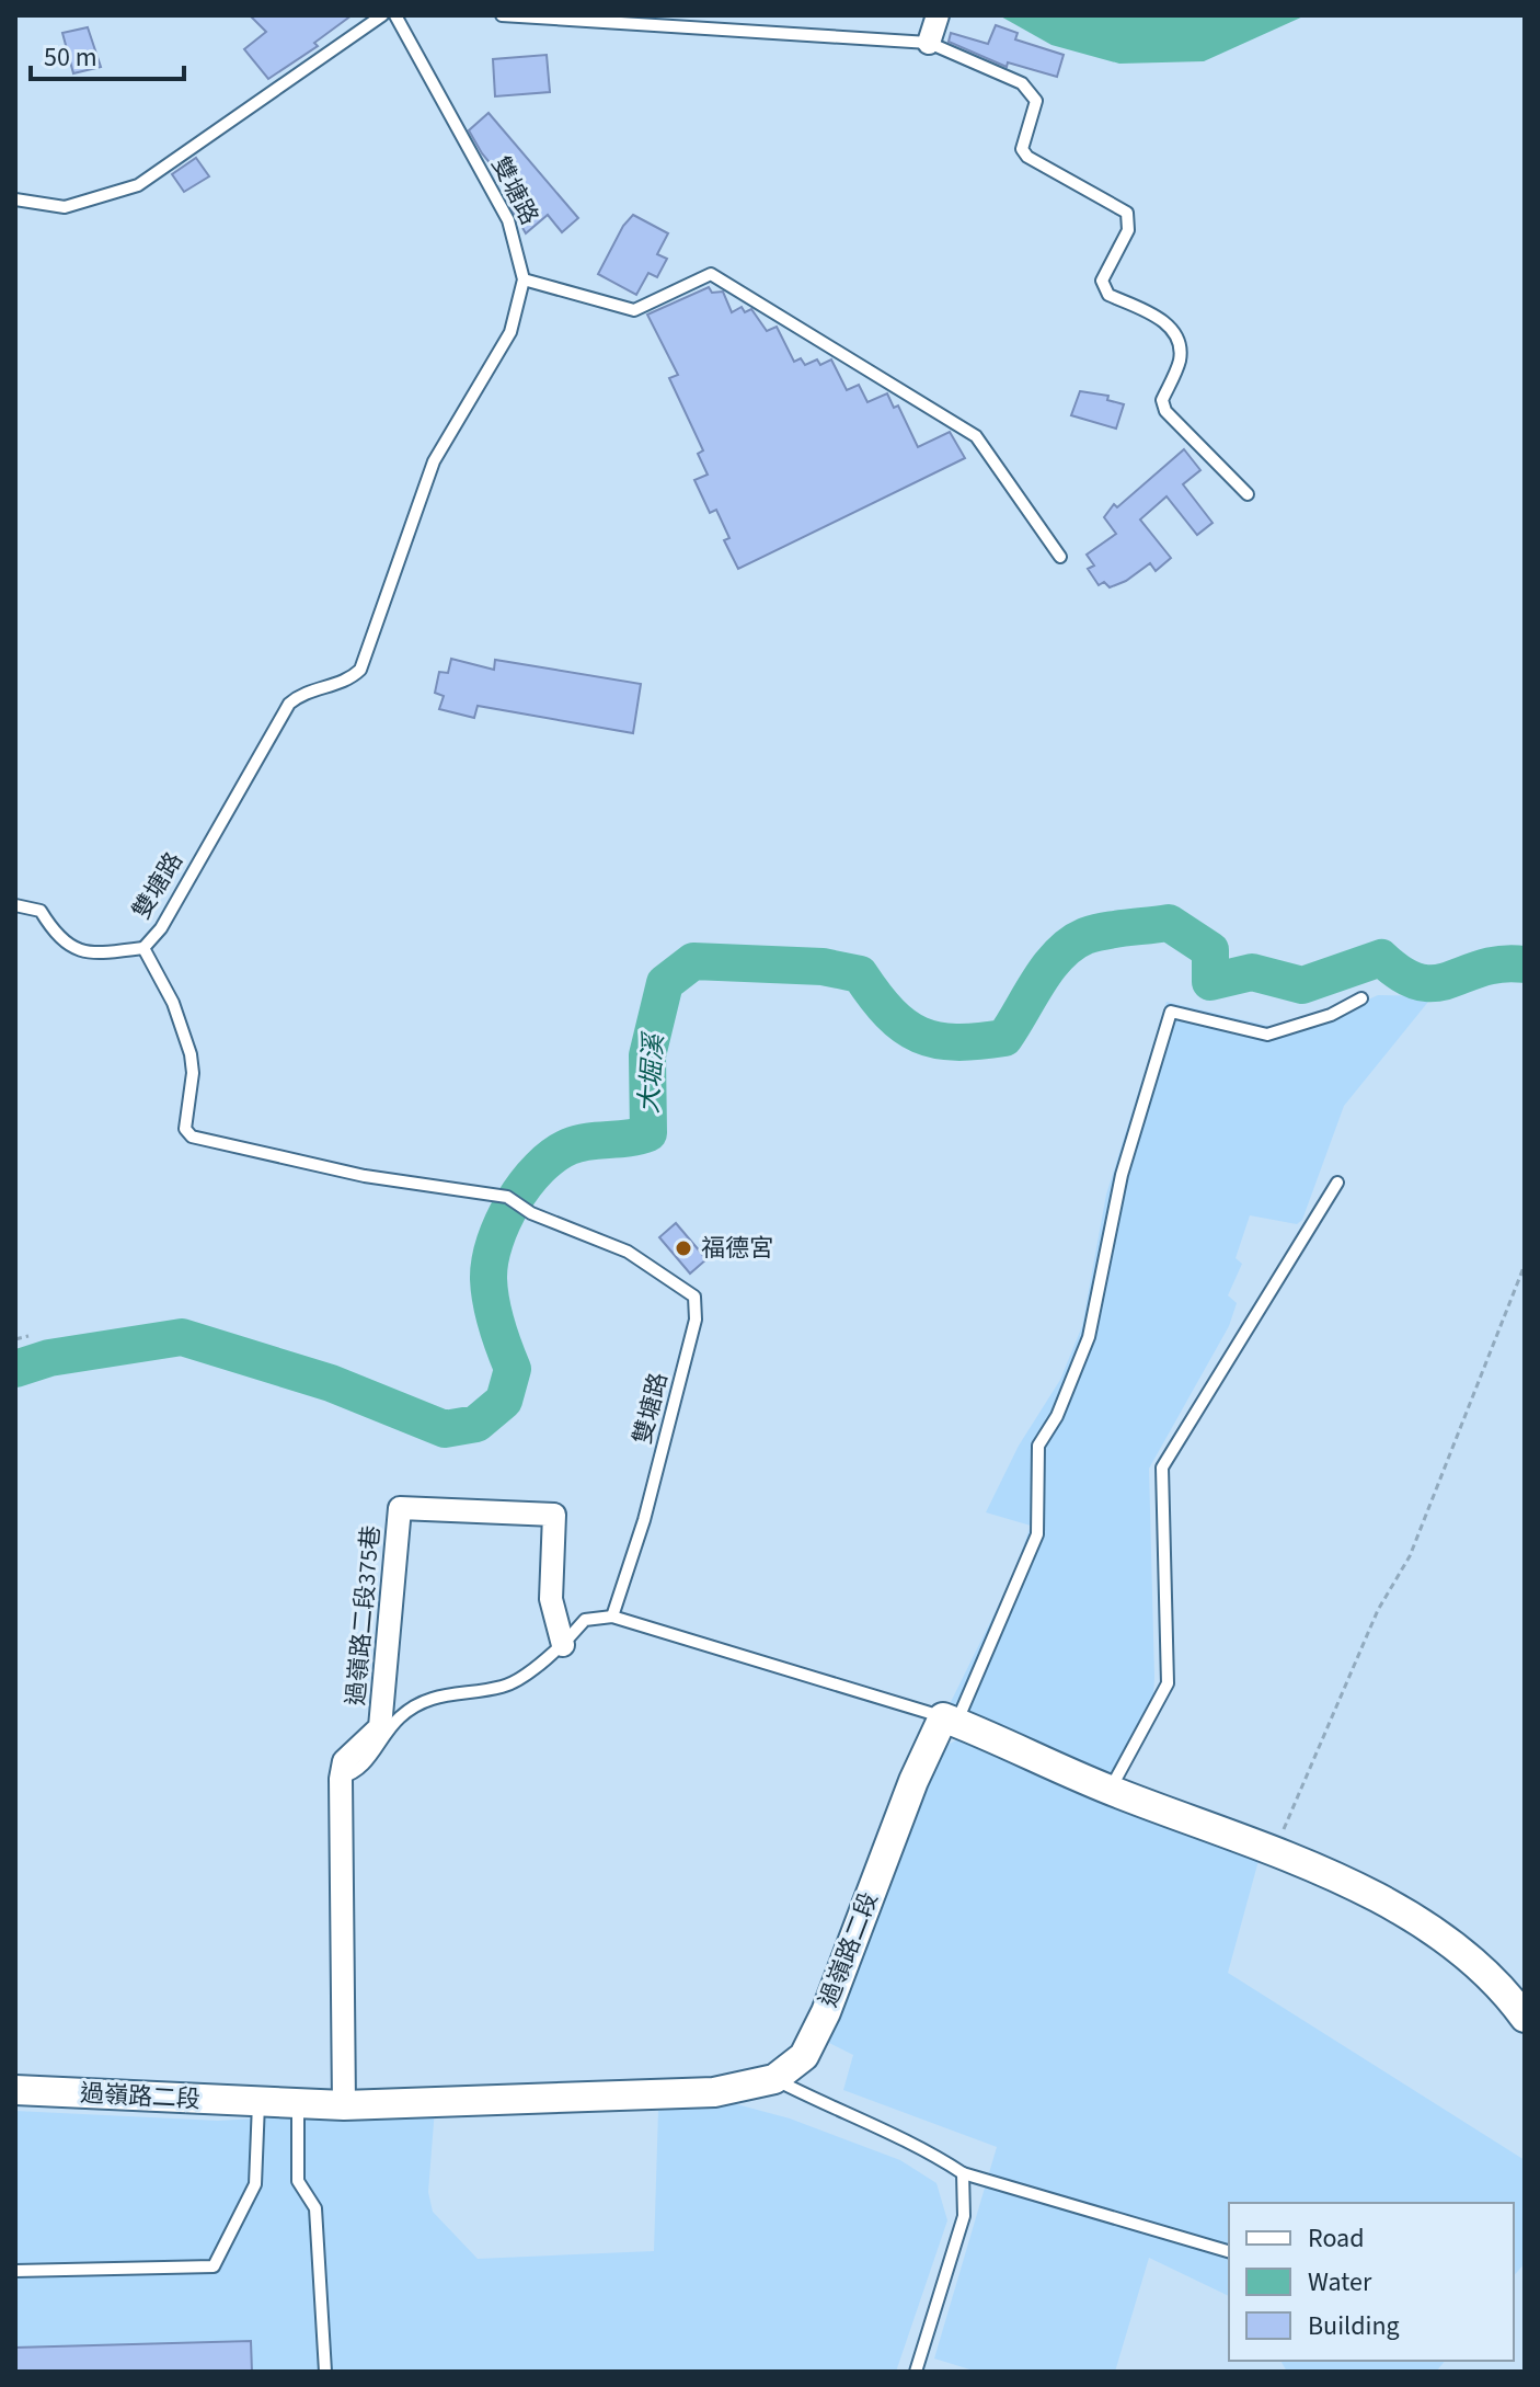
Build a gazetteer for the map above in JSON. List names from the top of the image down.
{
  "streets": {
    "street": ["過嶺路二段375巷", "過嶺路二段"],
    "lane": ["雙塘路"]
  },
  "water": ["大堀溪"],
  "places": ["福德宮"],
  "legend": ["Road", "Water", "Building"],
  "scale_bar": "50 m"
}
